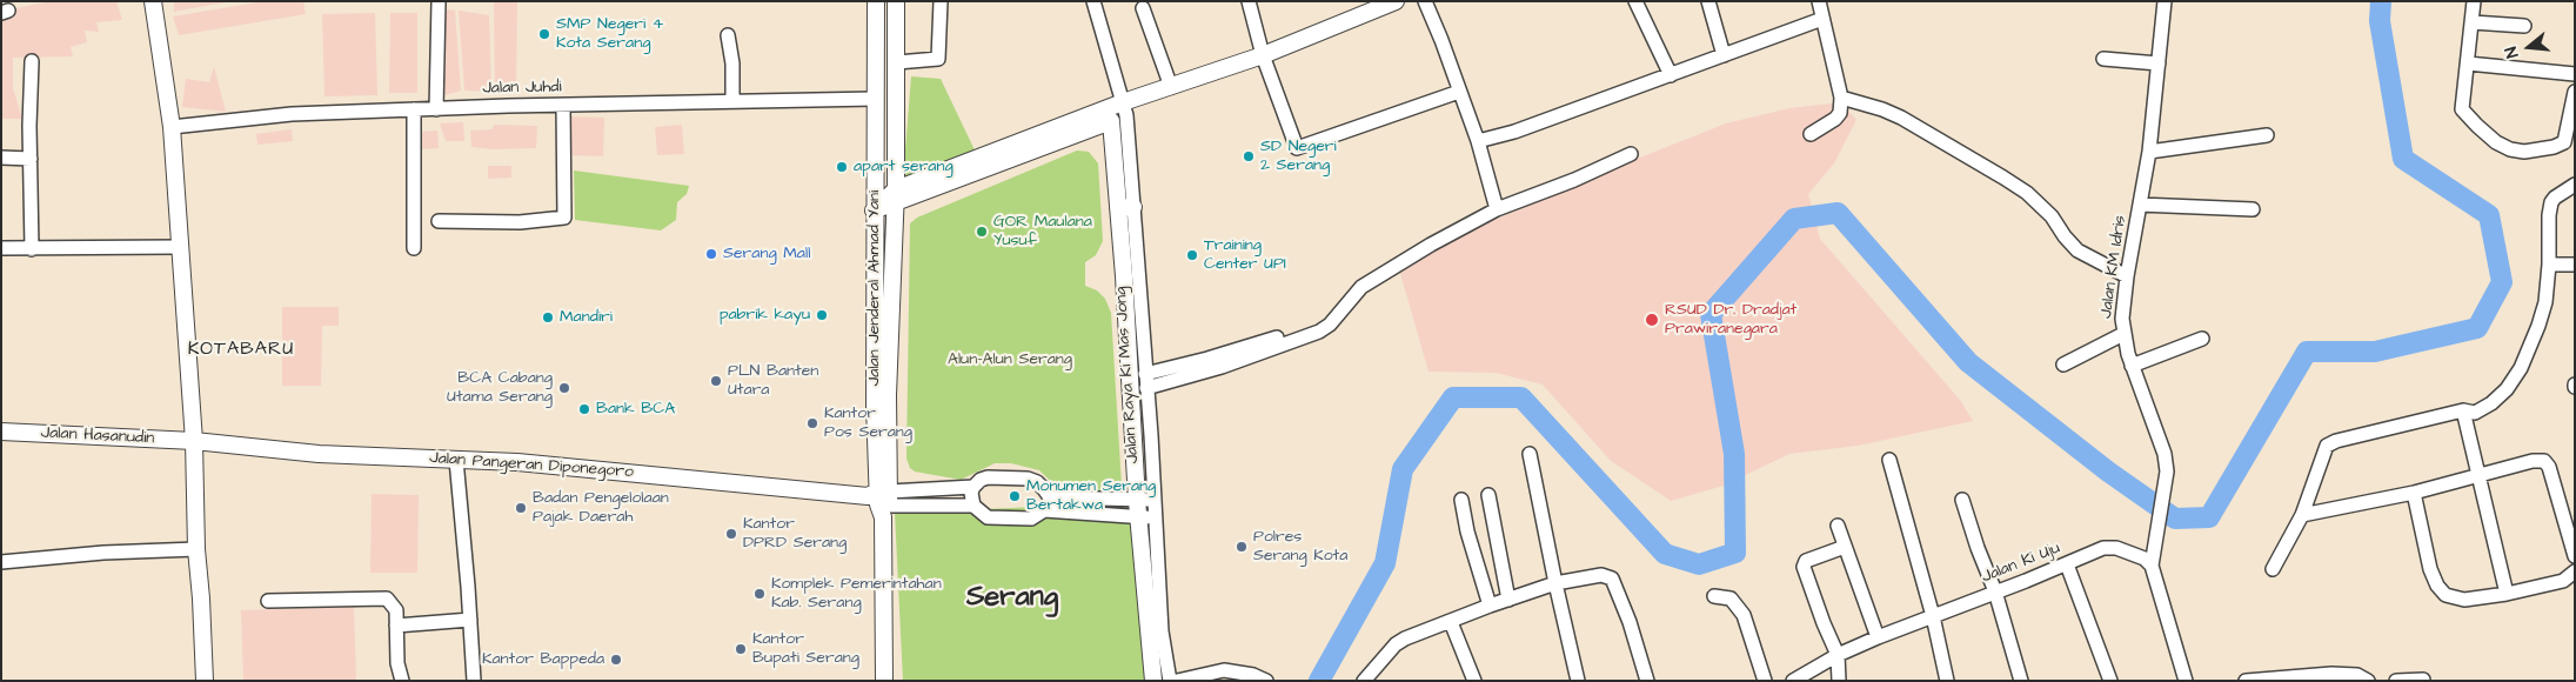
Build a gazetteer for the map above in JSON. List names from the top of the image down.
{
  "streets": {
    "main road": ["Jalan Jenderal Ahmad Yani", "Jalan Hasanudin", "Jalan Pangeran Diponegoro"],
    "street": [
      "Jalan Juhdi",
      "Jalan KM Idris",
      "Jalan Raya Ki Mas Jong",
      "Jalan Ki Uju"
    ]
  },
  "crossings": [
    ["Jalan Juhdi", "Jalan Jenderal Ahmad Yani"],
    ["Jalan KM Idris", "Jalan Ki Uju"],
    ["Jalan Jenderal Ahmad Yani", "Jalan Pangeran Diponegoro"],
    ["Jalan Hasanudin", "Jalan Pangeran Diponegoro"]
  ],
  "districts": ["KOTABARU", "Serang"],
  "parks": ["Alun-Alun Serang"],
  "places": [
    "SMP Negeri 4 Kota Serang",
    "SD Negeri 2 Serang",
    "apart serang",
    "GOR Maulana Yusuf",
    "Serang Mall",
    "Training Center UPI",
    "pabrik kayu",
    "Mandiri",
    "RSUD Dr. Dradjat Prawiranegara",
    "PLN Banten Utara",
    "BCA Cabang Utama Serang",
    "Bank BCA",
    "Kantor Pos Serang",
    "Monumen Serang Bertakwa",
    "Badan Pengelolaan Pajak Daerah",
    "Kantor DPRD Serang",
    "Polres Serang Kota",
    "Komplek Pemerintahan Kab. Serang",
    "Kantor Bupati Serang",
    "Kantor Bappeda"
  ],
  "north": "left"
}
